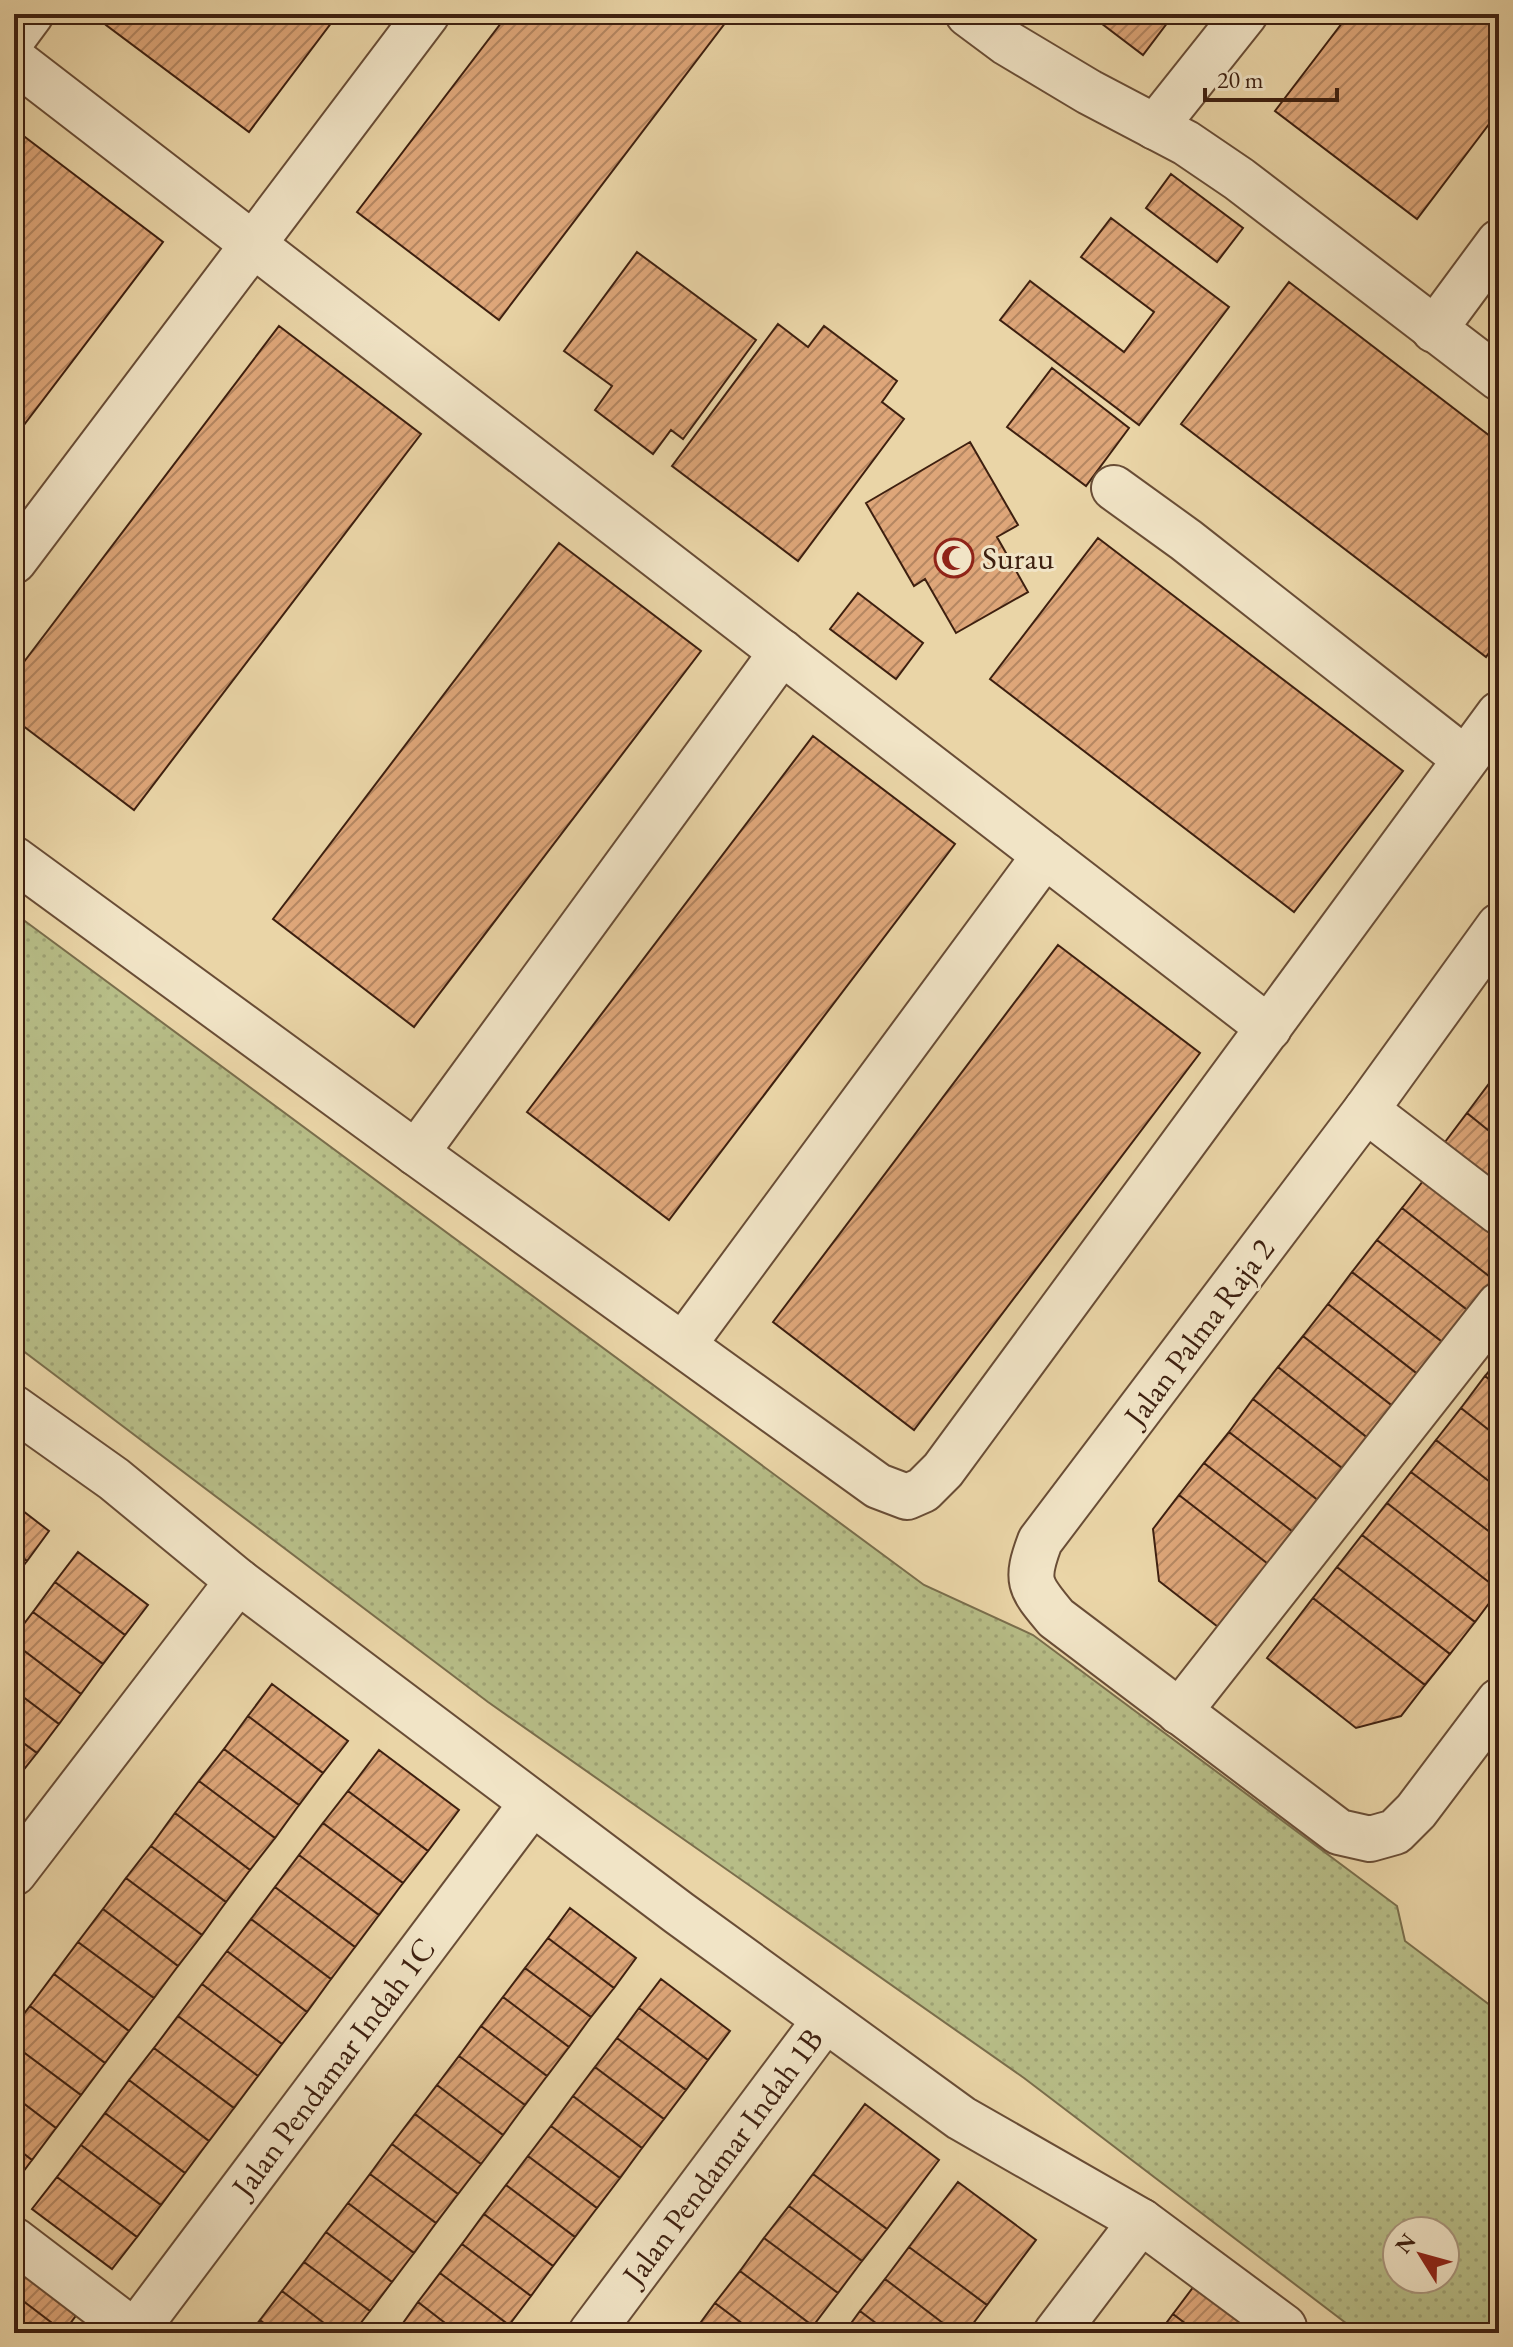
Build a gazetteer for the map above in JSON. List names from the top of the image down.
{
  "streets": {
    "street": ["Jalan Palma Raja 2", "Jalan Pendamar Indah 1C", "Jalan Pendamar Indah 1B"]
  },
  "places": {
    "mosque": ["Surau"]
  },
  "scale_bar": "20 m",
  "north": "top left"
}
